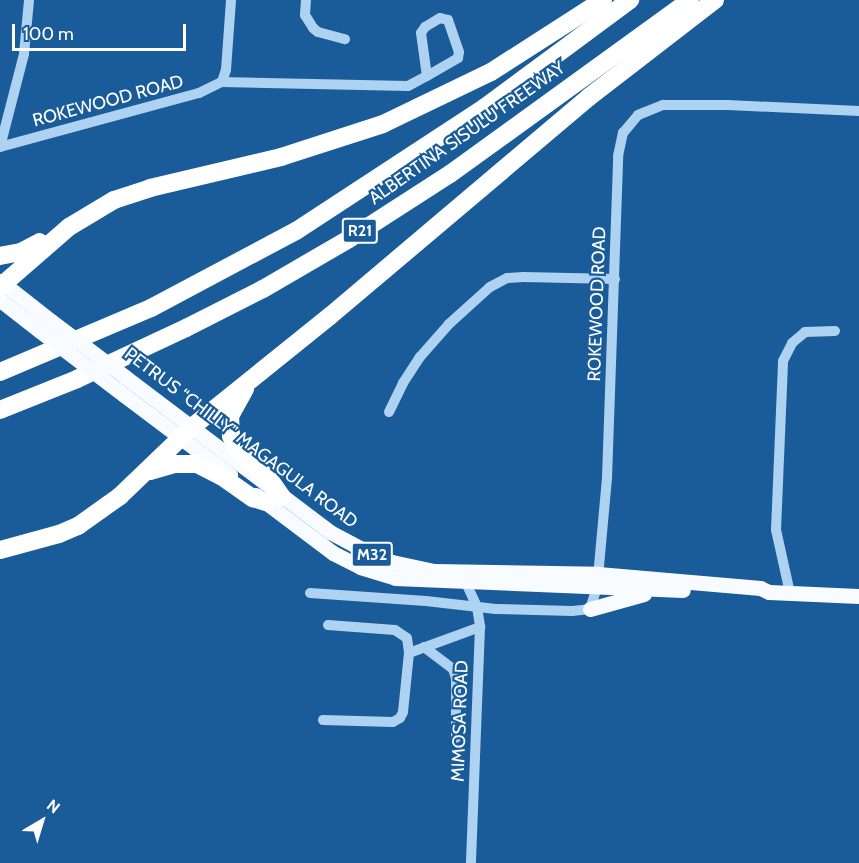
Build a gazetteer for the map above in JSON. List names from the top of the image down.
{
  "streets": {
    "highway": ["ALBERTINA SISULU FREEWAY", "R21"],
    "main road": ["PETRUS “CHILLY” MAGAGULA ROAD", "M32"],
    "street": ["ROKEWOOD ROAD", "MIMOSA ROAD"]
  },
  "crossings": [
    ["ROKEWOOD ROAD", "PETRUS “CHILLY” MAGAGULA ROAD"],
    ["PETRUS “CHILLY” MAGAGULA ROAD", "MIMOSA ROAD"]
  ],
  "scale_bar": "100 m",
  "north": "top right"
}
